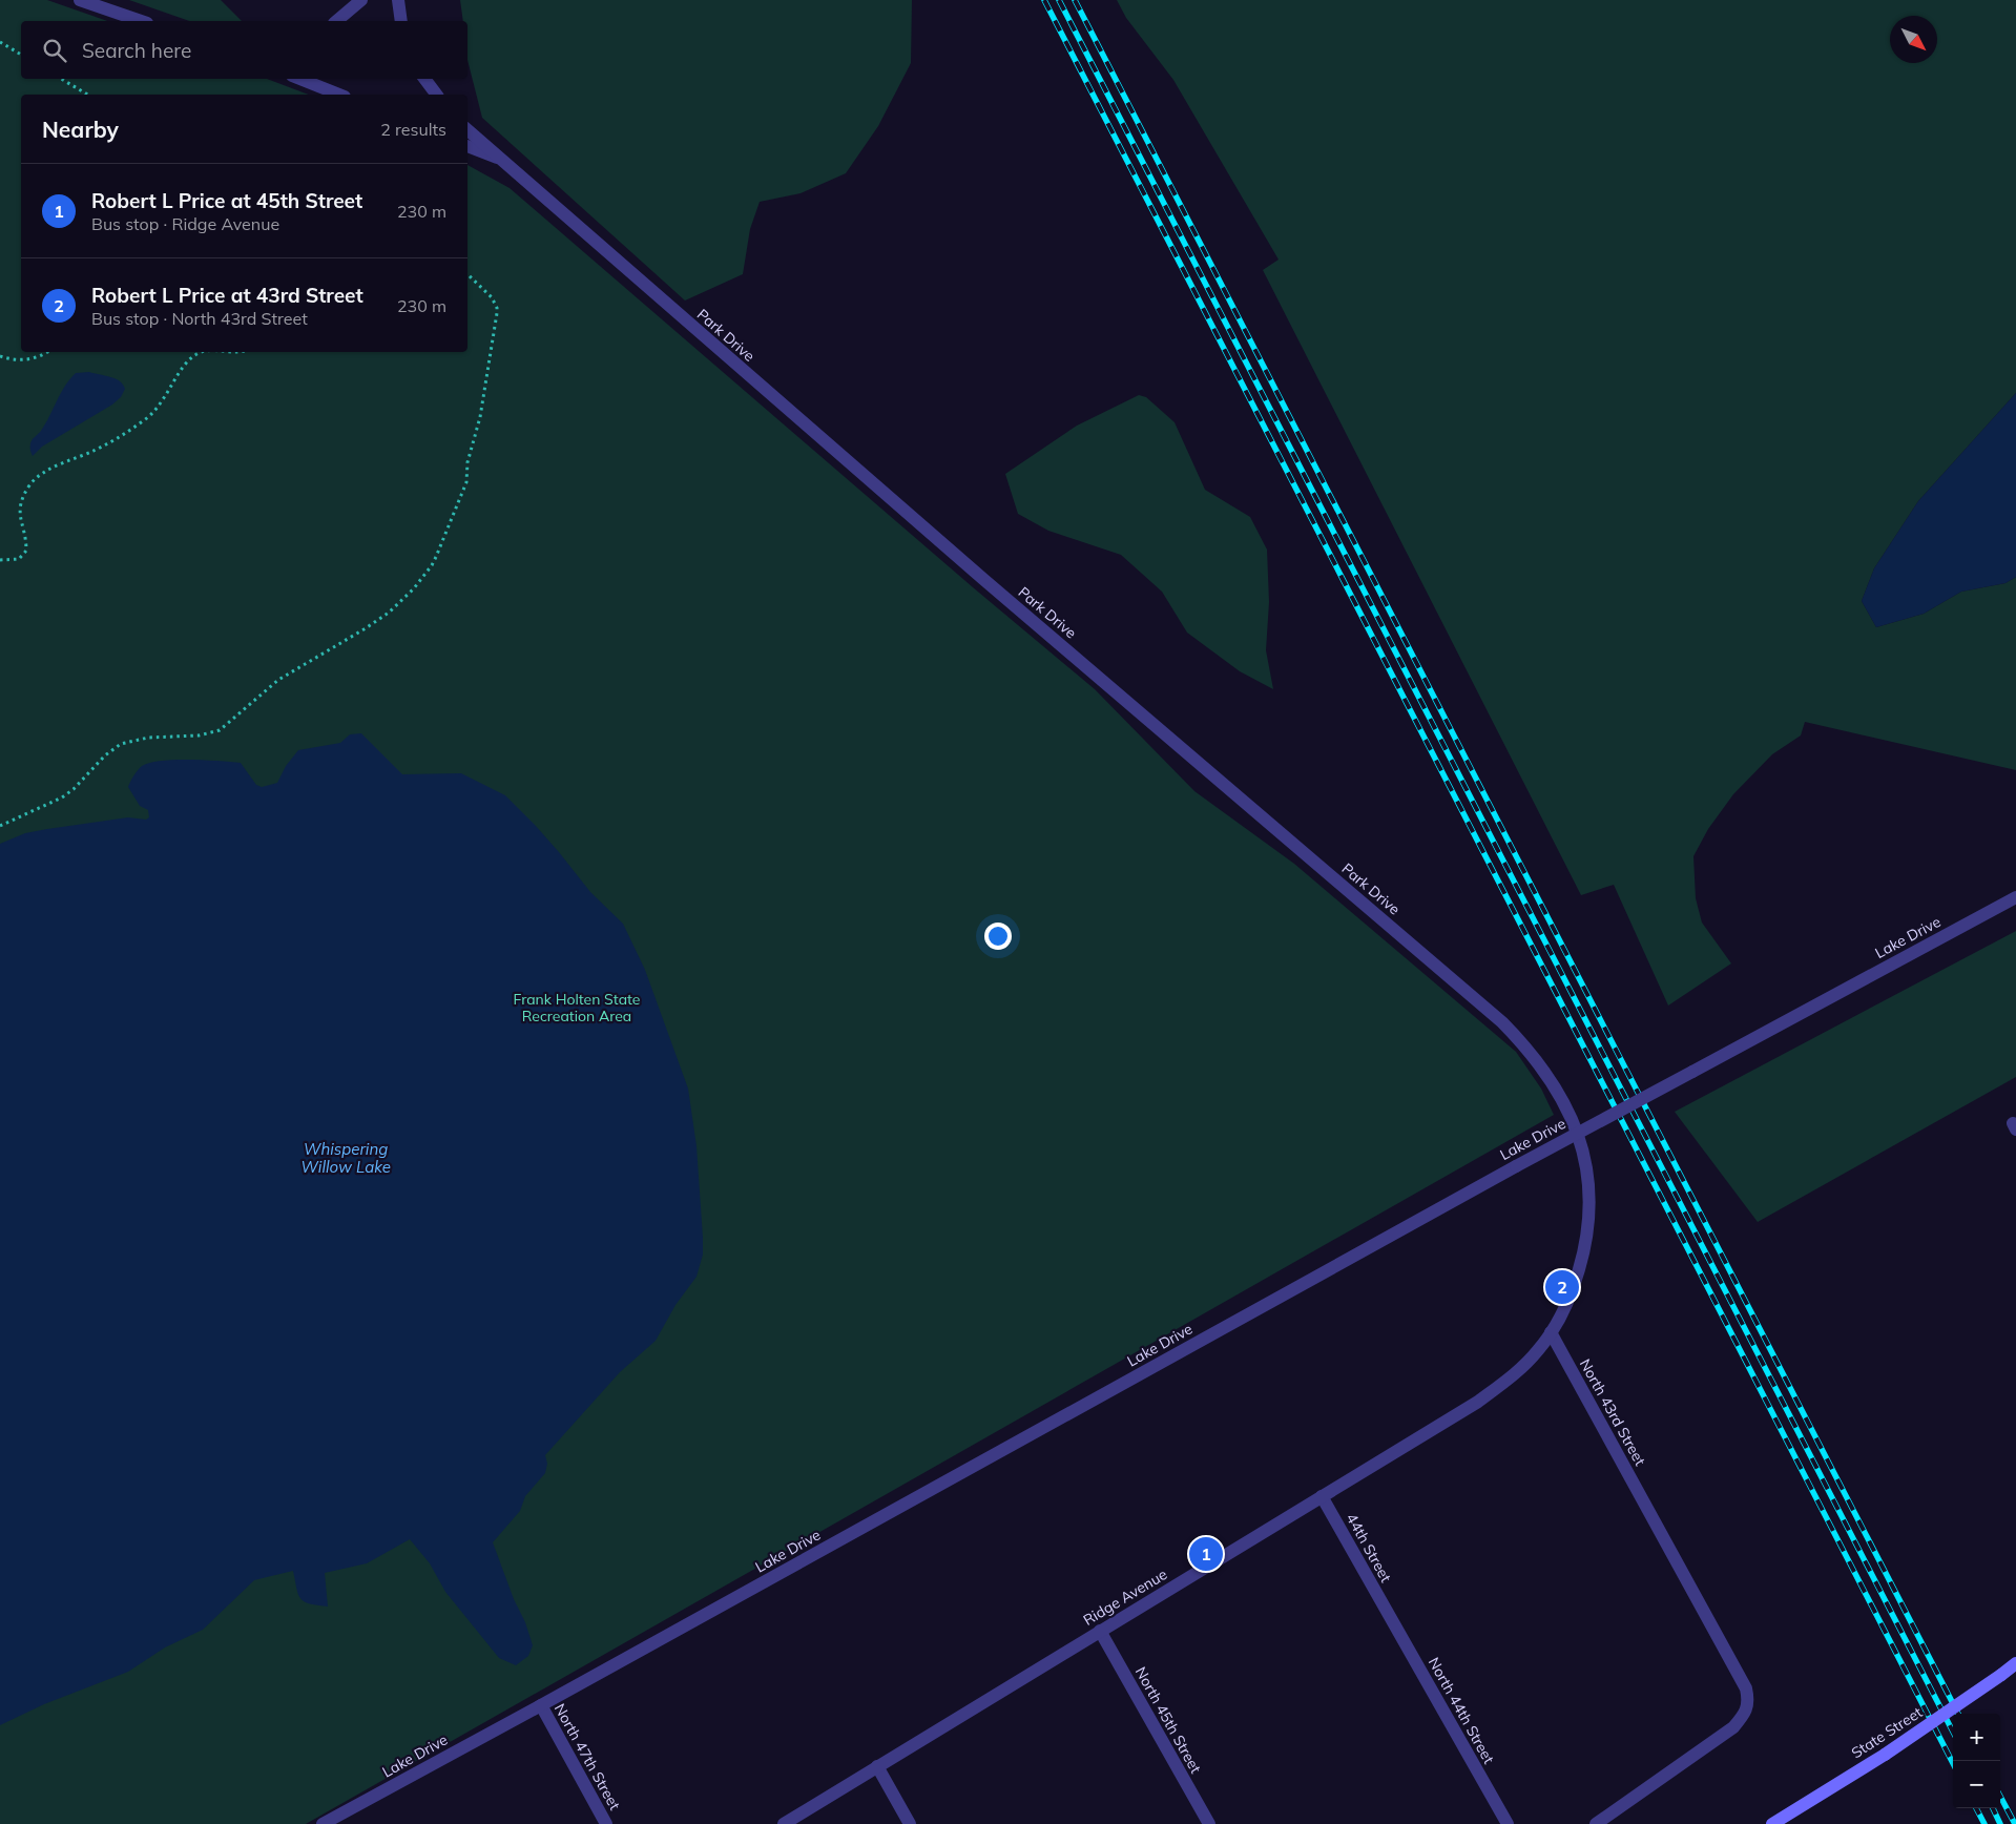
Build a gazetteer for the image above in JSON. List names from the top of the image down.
{
  "streets": {
    "main road": ["State Street"],
    "street": [
      "Park Drive",
      "Lake Drive",
      "North 43rd Street",
      "44th Street",
      "Ridge Avenue",
      "North 44th Street",
      "North 45th Street",
      "North 47th Street"
    ]
  },
  "crossings": [
    ["Park Drive", "North 43rd Street"],
    ["Park Drive", "Ridge Avenue"],
    ["Lake Drive", "North 47th Street"],
    ["North 43rd Street", "Ridge Avenue"],
    ["44th Street", "Ridge Avenue"],
    ["44th Street", "North 44th Street"],
    ["Ridge Avenue", "North 45th Street"]
  ],
  "water": ["Whispering Willow Lake"],
  "parks": ["Frank Holten State Recreation Area"],
  "north": "bottom right",
  "page": {
    "search": "Search here",
    "heading": ["Nearby", "2 results"],
    "list": [
      {
        "mark": "1",
        "name": "Robert L Price at 45th Street",
        "note": "Bus stop · Ridge Avenue",
        "value": "230 m"
      },
      {
        "mark": "2",
        "name": "Robert L Price at 43rd Street",
        "note": "Bus stop · North 43rd Street",
        "value": "230 m"
      }
    ],
    "pins": ["2", "1"],
    "map_buttons": ["+", "−"]
  }
}
